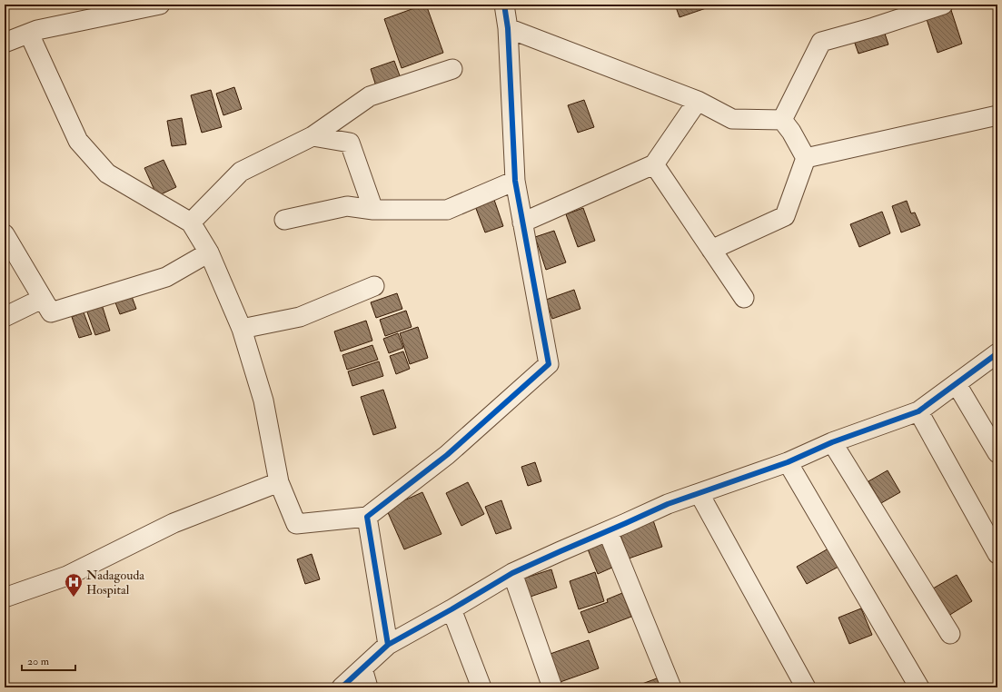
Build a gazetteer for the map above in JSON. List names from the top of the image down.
{
  "places": {
    "hospital": ["Nadagouda Hospital"]
  },
  "scale_bar": "20 m"
}
